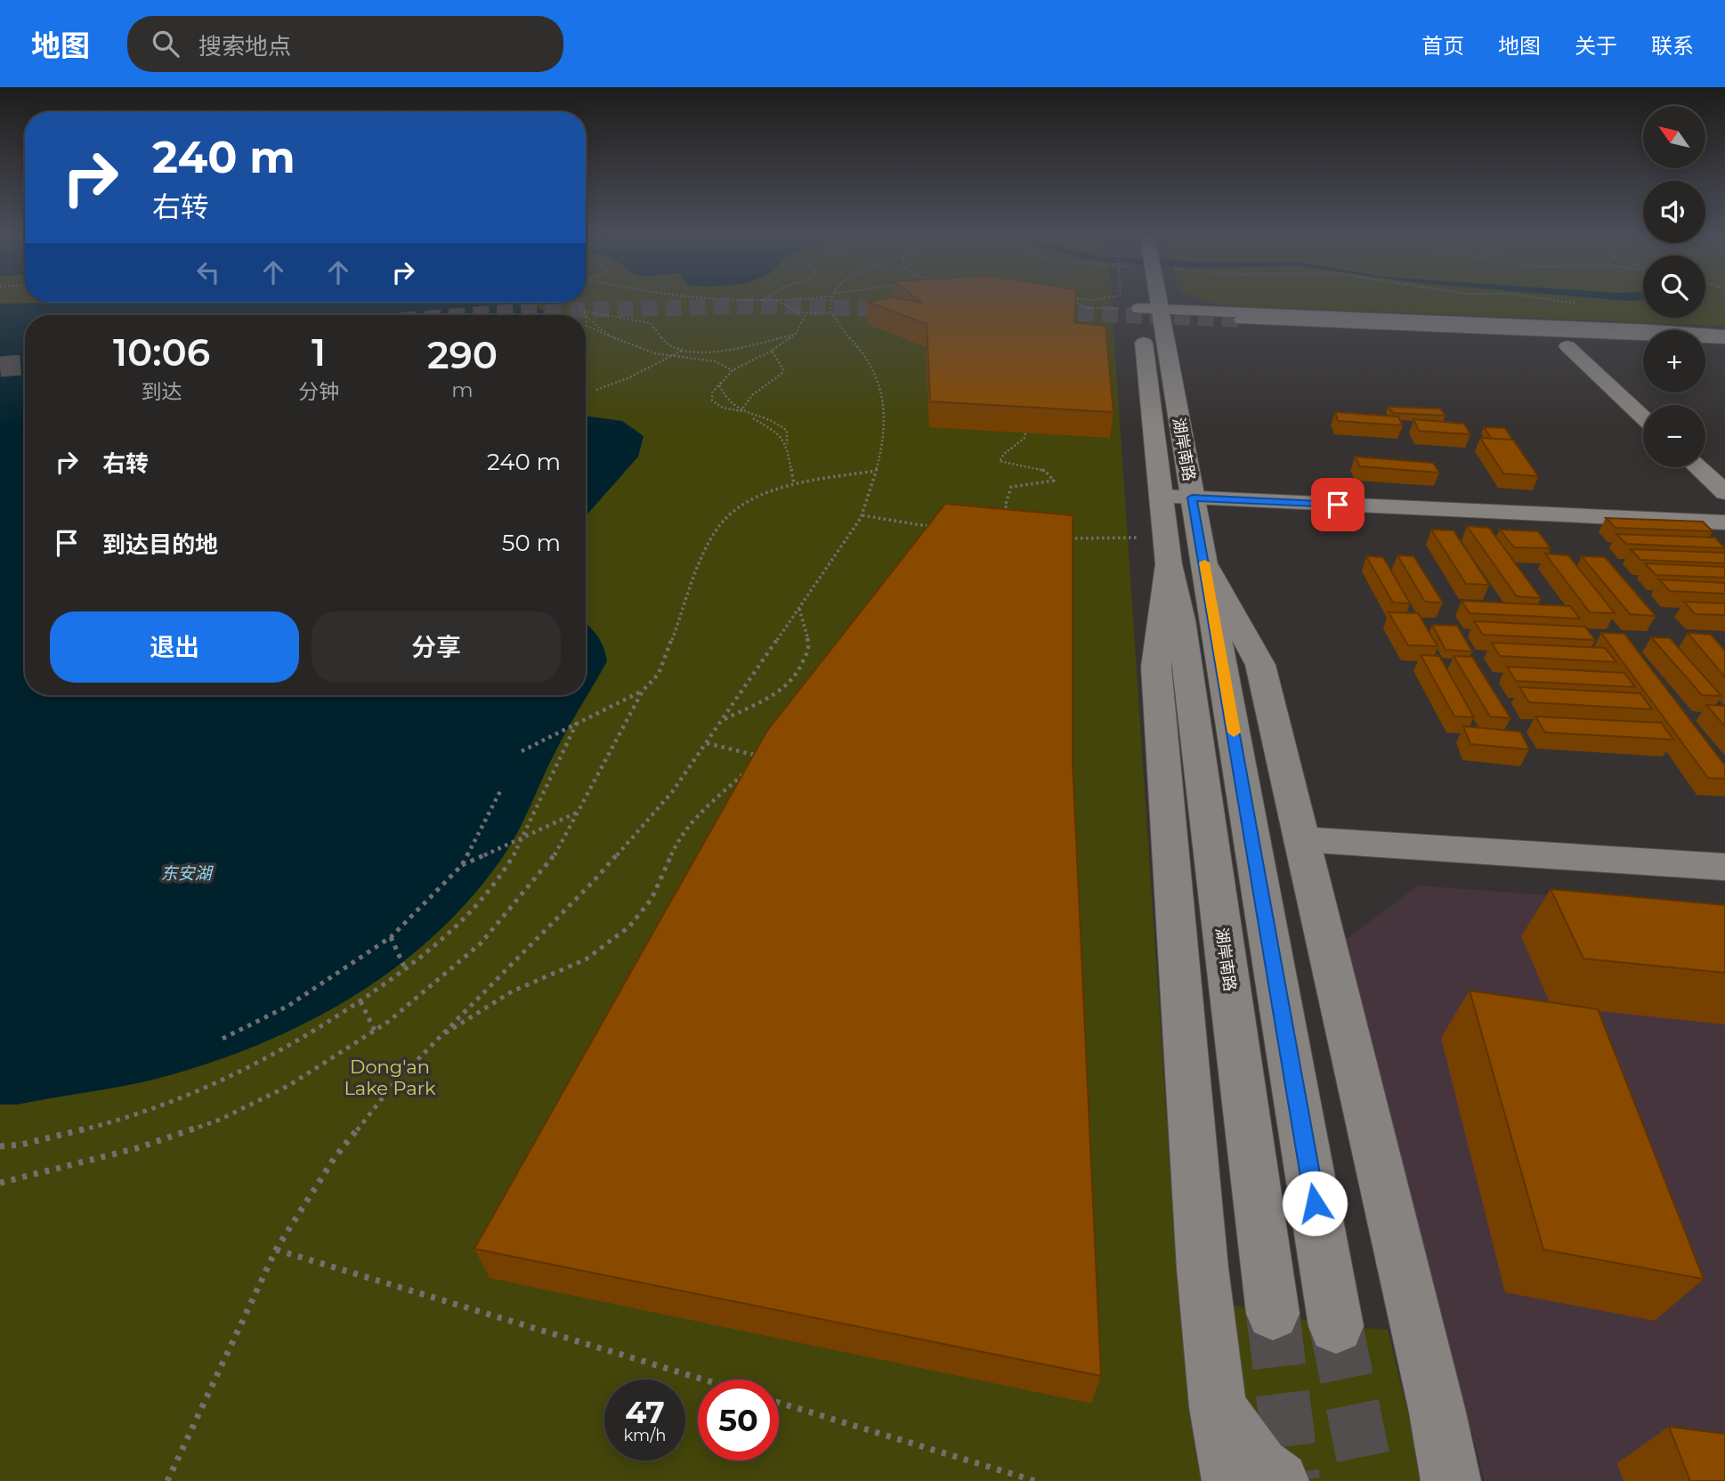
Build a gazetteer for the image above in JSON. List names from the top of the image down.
{
  "streets": {
    "main road": ["湖岸南路"]
  },
  "water": ["东安湖"],
  "parks": ["Dong'an Lake Park"],
  "north": "top left",
  "page": {
    "header": "地图",
    "search": "搜索地点",
    "nav": [
      "首页",
      "地图",
      "关于",
      "联系"
    ],
    "map_buttons": ["+", "−"],
    "turn": ["240 m", "右转"],
    "eta": [
      "10:06",
      "到达",
      "1",
      "分钟",
      "290",
      "m"
    ],
    "list": [
      {
        "name": "右转",
        "value": "240 m"
      },
      {
        "name": "到达目的地",
        "value": "50 m"
      }
    ],
    "buttons": ["退出", "分享"],
    "speed": "47 km/h",
    "limit": "50"
  }
}
